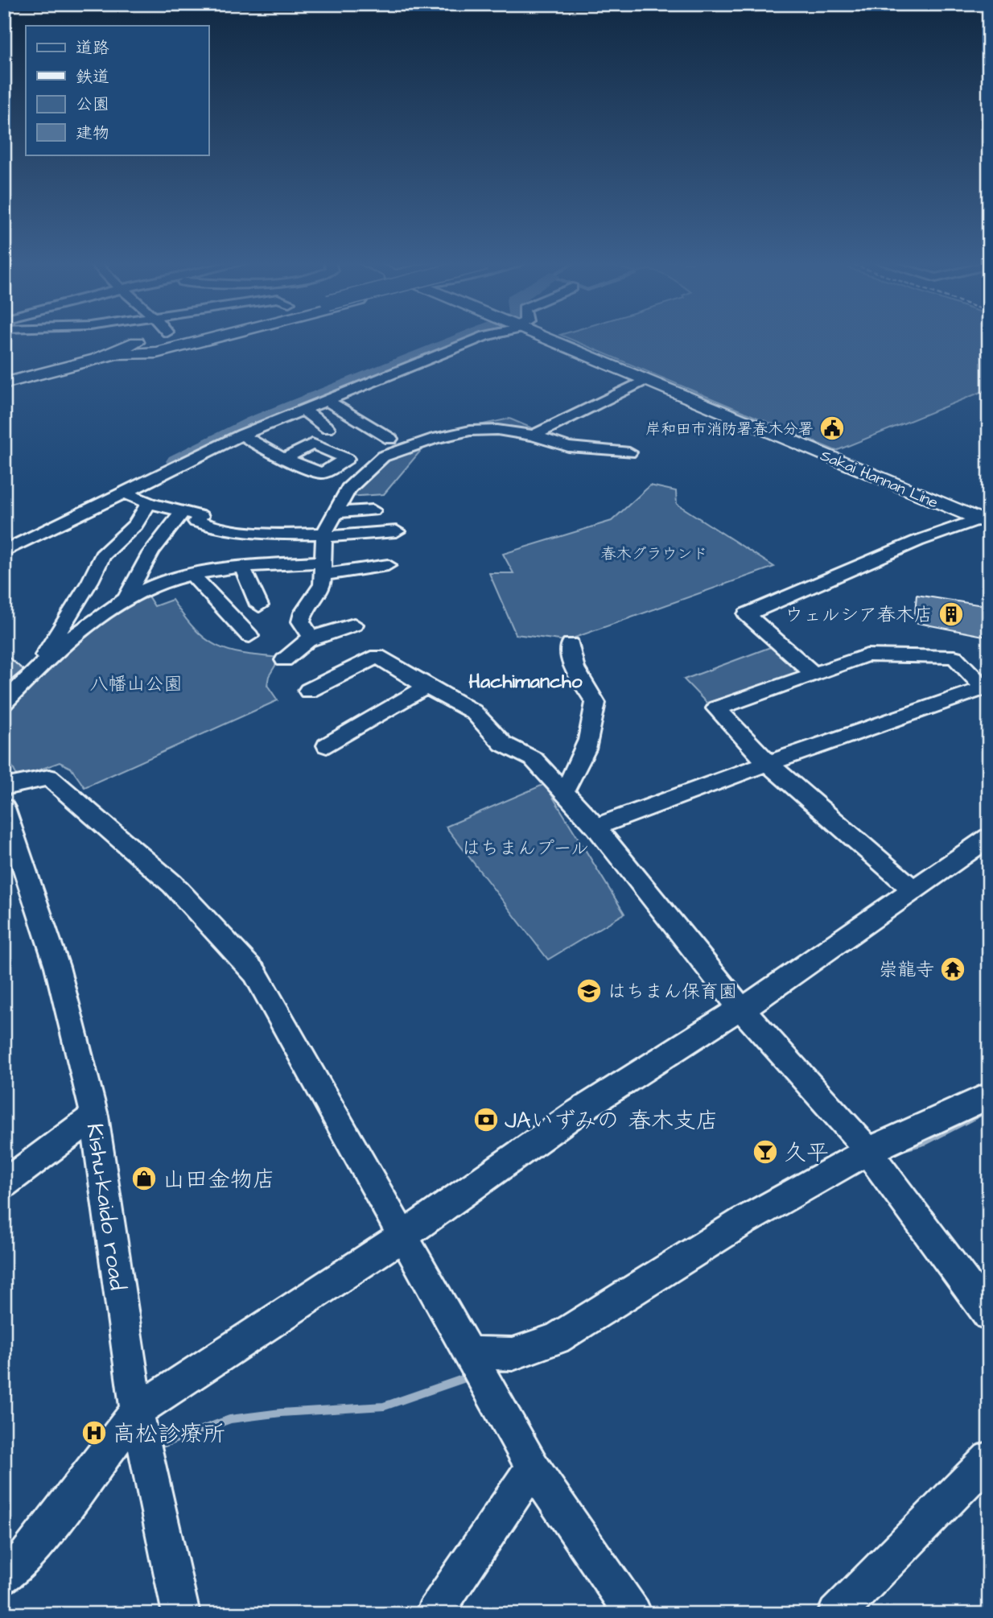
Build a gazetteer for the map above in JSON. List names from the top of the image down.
{
  "streets": {
    "main road": ["Sakai Hannan Line"],
    "street": ["Kishu-kaido road"]
  },
  "districts": ["Hachimancho"],
  "parks": ["春木グラウンド", "八幡山公園", "はちまんプール"],
  "places": {
    "public building": ["岸和田市消防署春木分署"],
    "building": ["ウェルシア春木店"],
    "temple": ["崇龍寺"],
    "school or university": ["はちまん保育園"],
    "bank": ["JAいずみの 春木支店"],
    "bar": ["久平"],
    "shop": ["山田金物店"],
    "hospital": ["高松診療所"]
  },
  "legend": [
    "道路",
    "鉄道",
    "公園",
    "建物"
  ]
}
